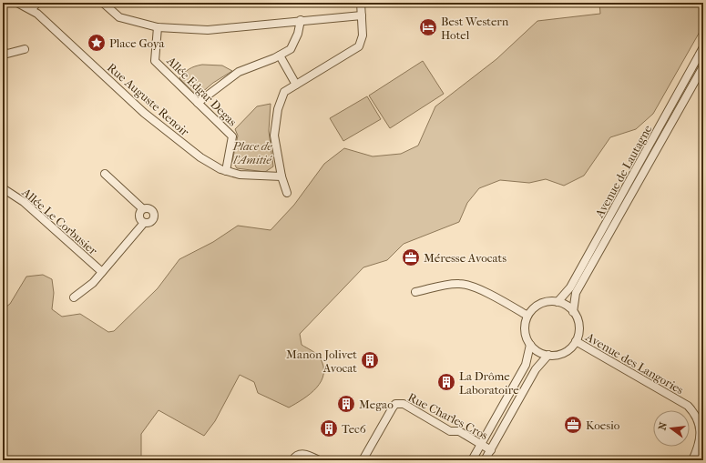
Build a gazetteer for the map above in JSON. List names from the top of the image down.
{
  "streets": {
    "street": [
      "Allée Edgar Degas",
      "Rue Auguste Renoir",
      "Avenue de Lautagne",
      "Allée Le Corbusier",
      "Avenue des Langories",
      "Rue Charles Cros"
    ]
  },
  "crossings": [
    ["Allée Edgar Degas", "Rue Auguste Renoir"],
    ["Avenue de Lautagne", "Avenue des Langories"]
  ],
  "parks": ["Place de l'Amitié"],
  "places": {
    "hotel": ["Best Western Hotel"],
    "place": ["Place Goya"],
    "office": ["Méresse Avocats", "Koesio"],
    "building": [
      "Manon Jolivet Avocat",
      "La Drôme Laboratoire",
      "Megao",
      "Tec6"
    ]
  },
  "north": "left"
}
